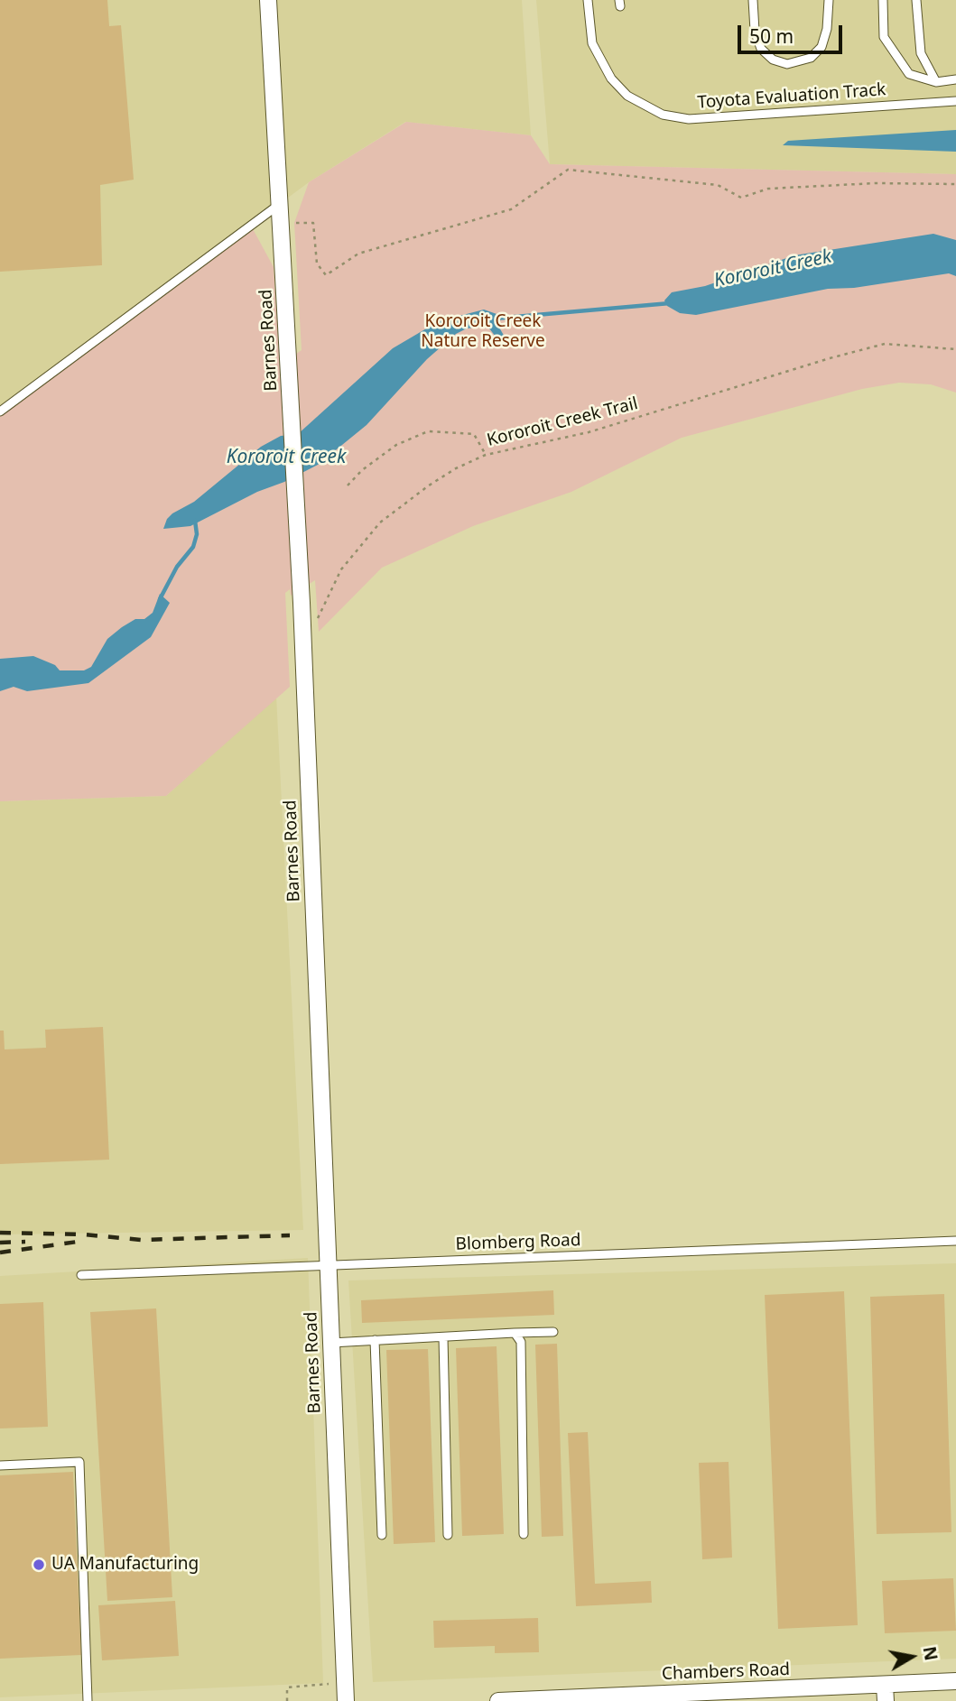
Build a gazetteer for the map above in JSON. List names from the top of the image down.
{
  "streets": {
    "street": ["Barnes Road", "Chambers Road"],
    "lane": ["Toyota Evaluation Track", "Blomberg Road"],
    "path": ["Kororoit Creek Trail"]
  },
  "crossings": [
    ["Barnes Road", "Blomberg Road"]
  ],
  "water": ["Kororoit Creek"],
  "parks": ["Kororoit Creek Nature Reserve"],
  "places": ["UA Manufacturing"],
  "scale_bar": "50 m",
  "north": "right"
}
